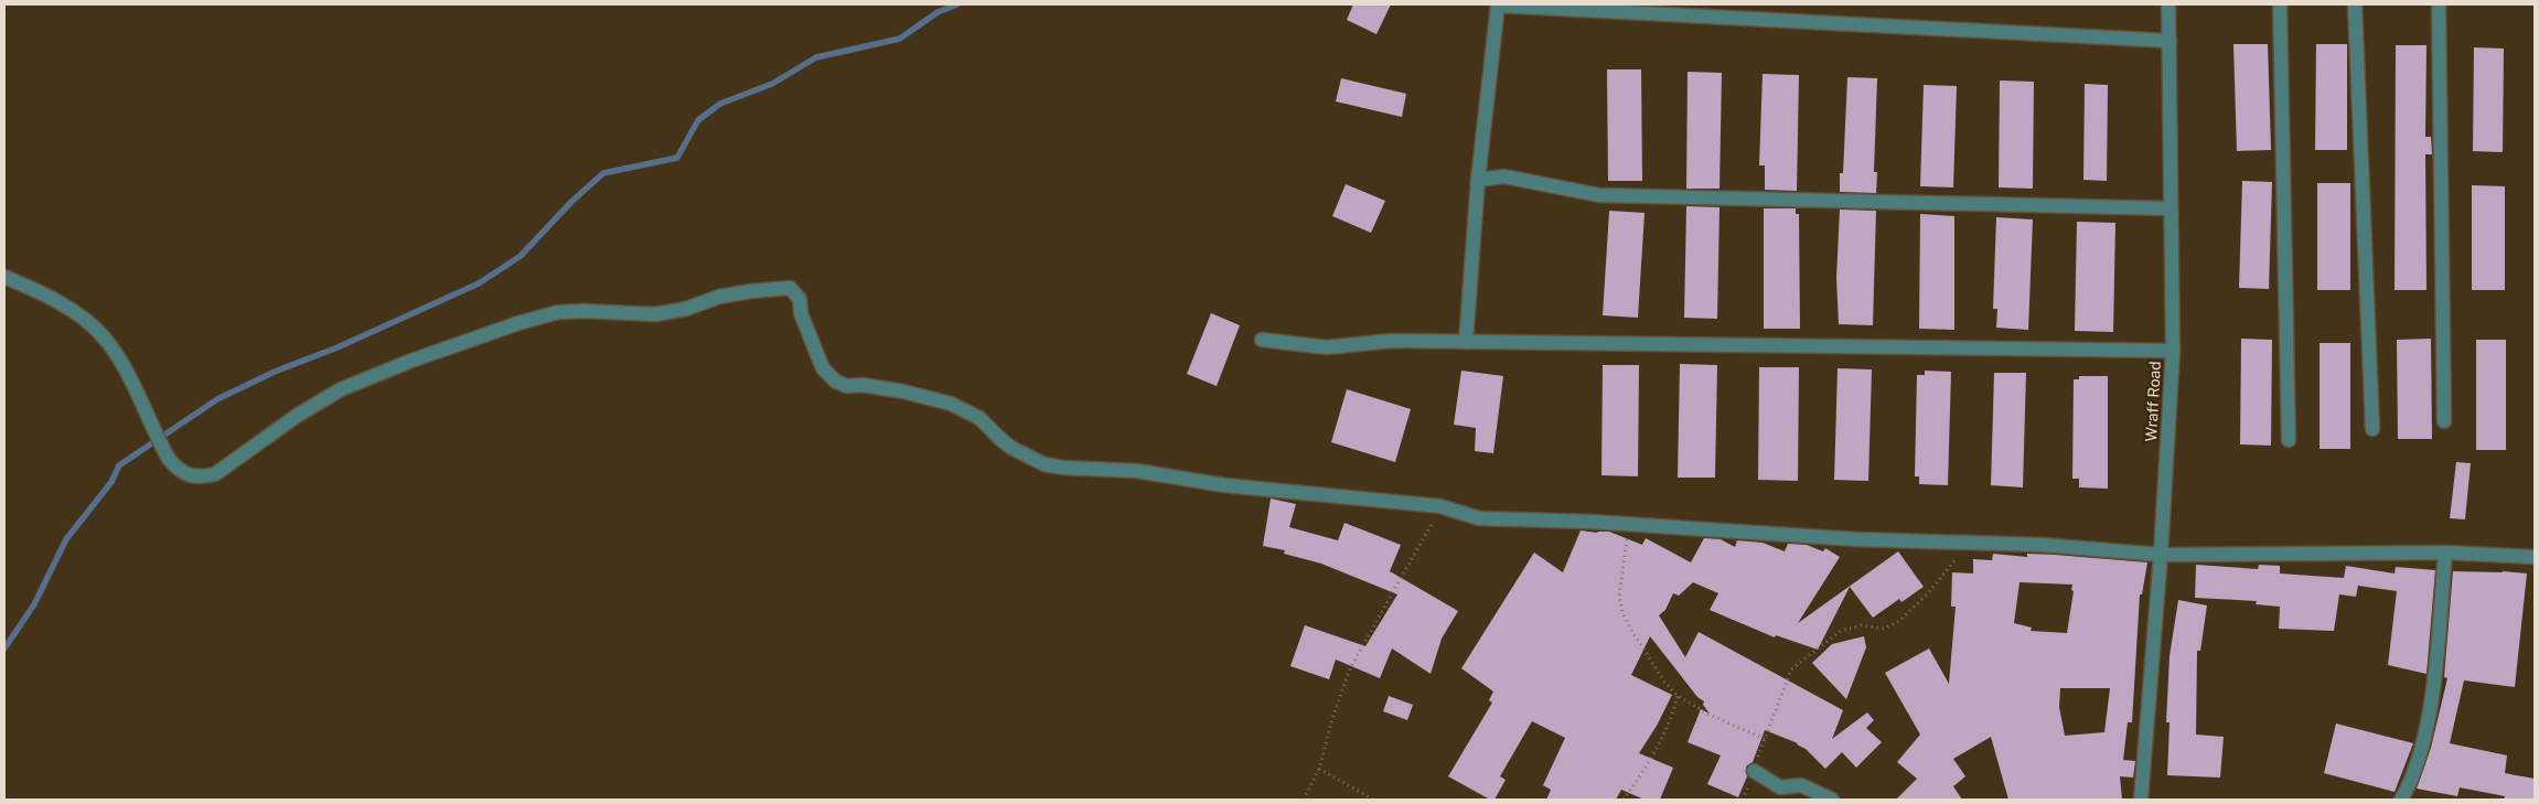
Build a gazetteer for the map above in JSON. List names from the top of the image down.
{
  "streets": {
    "street": ["Wraff Road"]
  }
}
